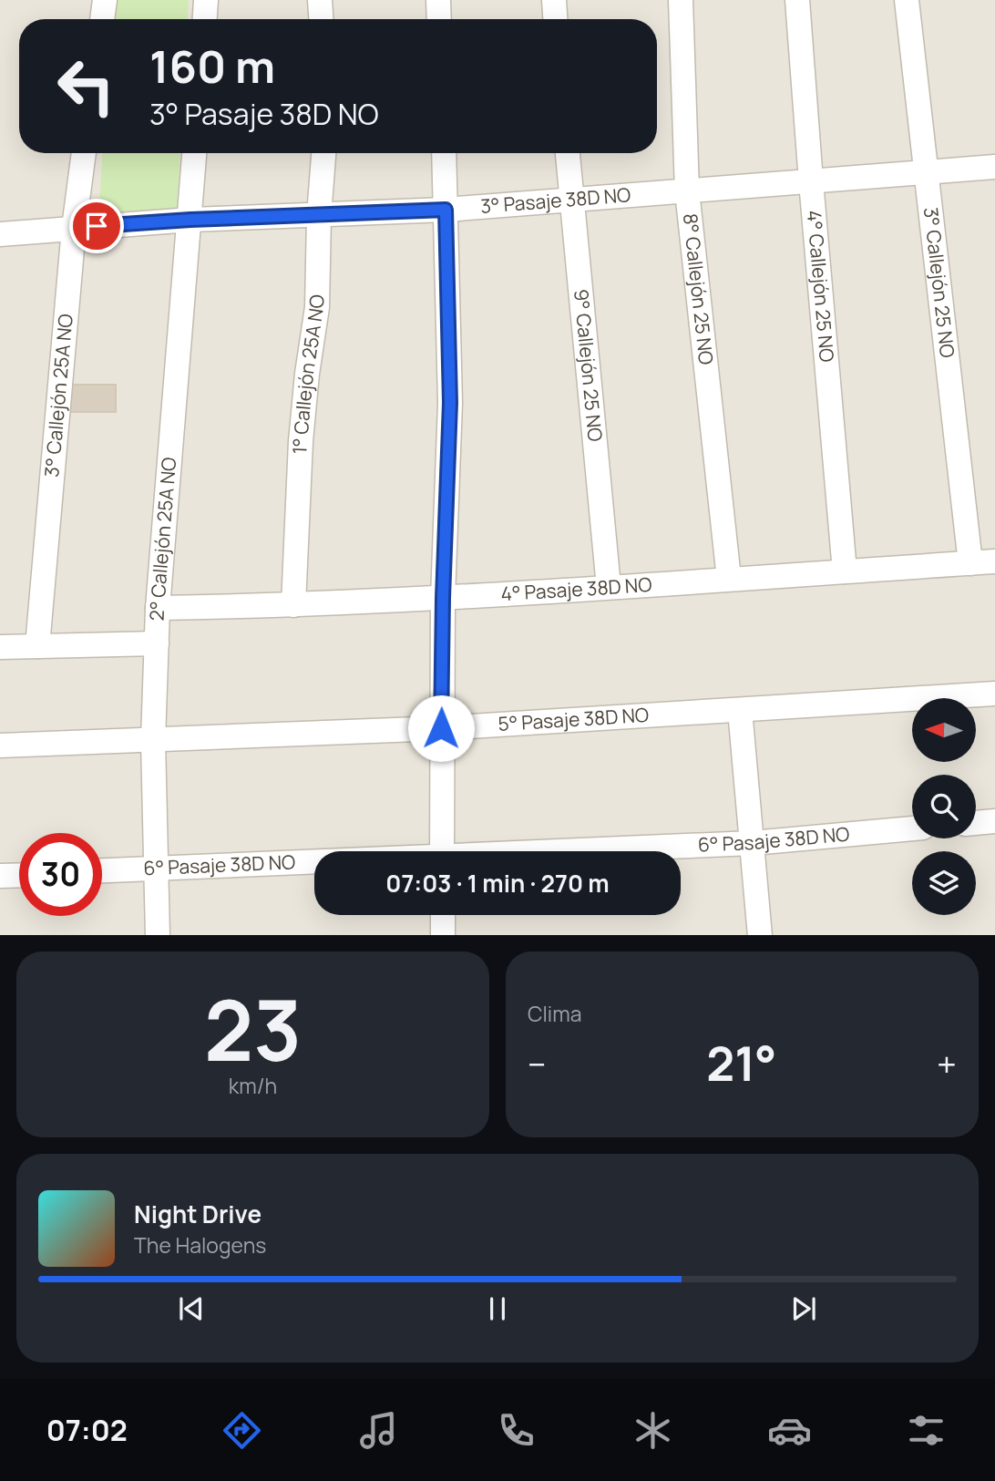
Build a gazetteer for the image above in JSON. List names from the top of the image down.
{
  "streets": {
    "street": [
      "3° Pasaje 38D NO",
      "3° Callejón 25 NO",
      "4° Callejón 25 NO",
      "8° Callejón 25 NO",
      "9° Callejón 25 NO",
      "1° Callejón 25A NO",
      "3° Callejón 25A NO",
      "2° Callejón 25A NO",
      "4° Pasaje 38D NO",
      "5° Pasaje 38D NO",
      "6° Pasaje 38D NO"
    ]
  },
  "crossings": [
    ["3° Pasaje 38D NO", "3° Callejón 25 NO"],
    ["3° Pasaje 38D NO", "4° Callejón 25 NO"],
    ["3° Pasaje 38D NO", "8° Callejón 25 NO"],
    ["3° Pasaje 38D NO", "9° Callejón 25 NO"],
    ["3° Pasaje 38D NO", "1° Callejón 25A NO"],
    ["3° Pasaje 38D NO", "3° Callejón 25A NO"],
    ["3° Pasaje 38D NO", "2° Callejón 25A NO"],
    ["3° Callejón 25 NO", "4° Pasaje 38D NO"],
    ["4° Callejón 25 NO", "4° Pasaje 38D NO"],
    ["8° Callejón 25 NO", "4° Pasaje 38D NO"],
    ["9° Callejón 25 NO", "4° Pasaje 38D NO"],
    ["1° Callejón 25A NO", "4° Pasaje 38D NO"],
    ["2° Callejón 25A NO", "4° Pasaje 38D NO"],
    ["2° Callejón 25A NO", "5° Pasaje 38D NO"],
    ["2° Callejón 25A NO", "6° Pasaje 38D NO"]
  ],
  "north": "left",
  "page": {
    "turn": ["160 m", "3° Pasaje 38D NO"],
    "limit": "30",
    "trip": "07:03 · 1 min · 270 m",
    "tile": [
      ["23", "km/h"],
      "Clima"
    ],
    "heat": ["−", "21°", "+"],
    "song": ["Night Drive", "The Halogens"],
    "tabs": "07:02"
  }
}
